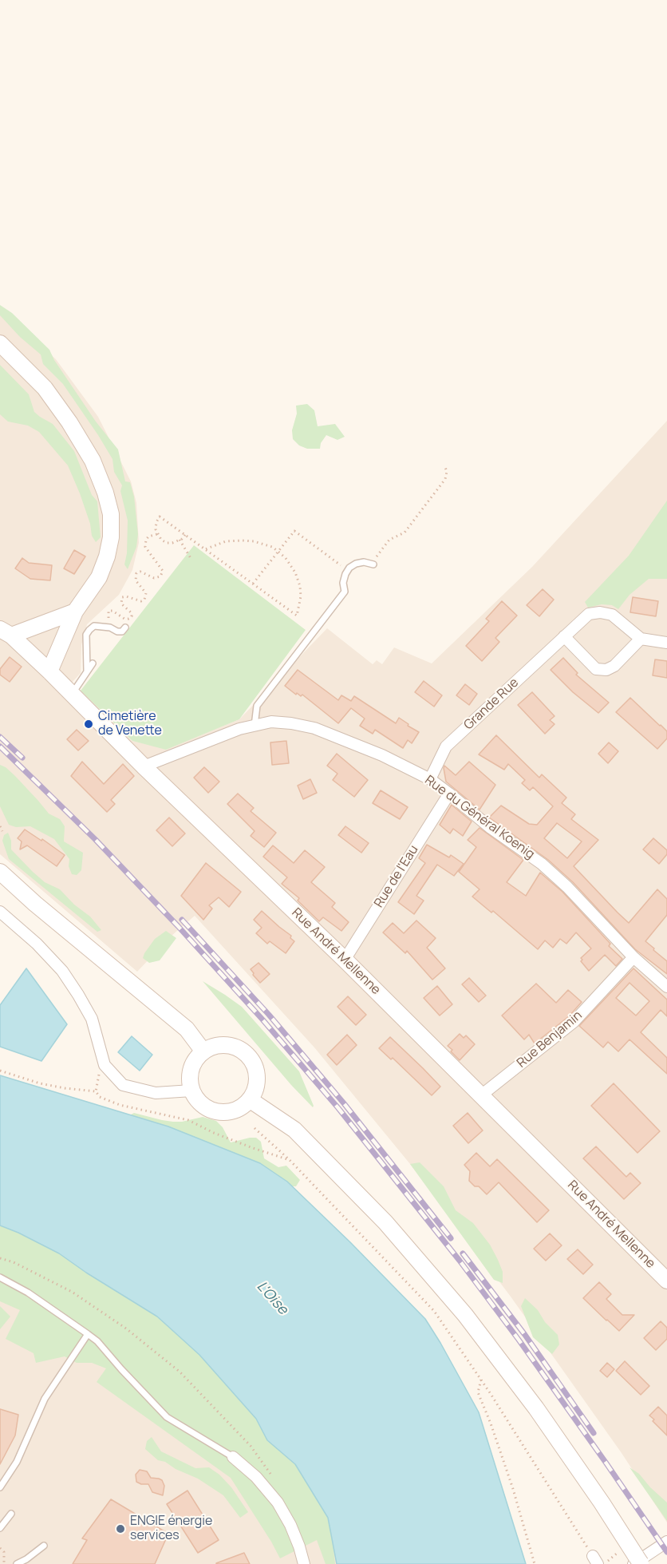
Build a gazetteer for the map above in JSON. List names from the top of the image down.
{
  "streets": {
    "street": [
      "Grande Rue",
      "Rue du Général Koenig",
      "Rue de l'Eau",
      "Rue André Mellenne",
      "Rue Benjamin"
    ]
  },
  "crossings": [
    ["Grande Rue", "Rue du Général Koenig"],
    ["Rue du Général Koenig", "Rue de l'Eau"],
    ["Rue du Général Koenig", "Rue André Mellenne"],
    ["Rue du Général Koenig", "Rue Benjamin"],
    ["Rue de l'Eau", "Rue André Mellenne"],
    ["Rue André Mellenne", "Rue Benjamin"]
  ],
  "water": ["L'Oise"],
  "places": ["Cimetière de Venette", "ENGIE énergie services"]
}
